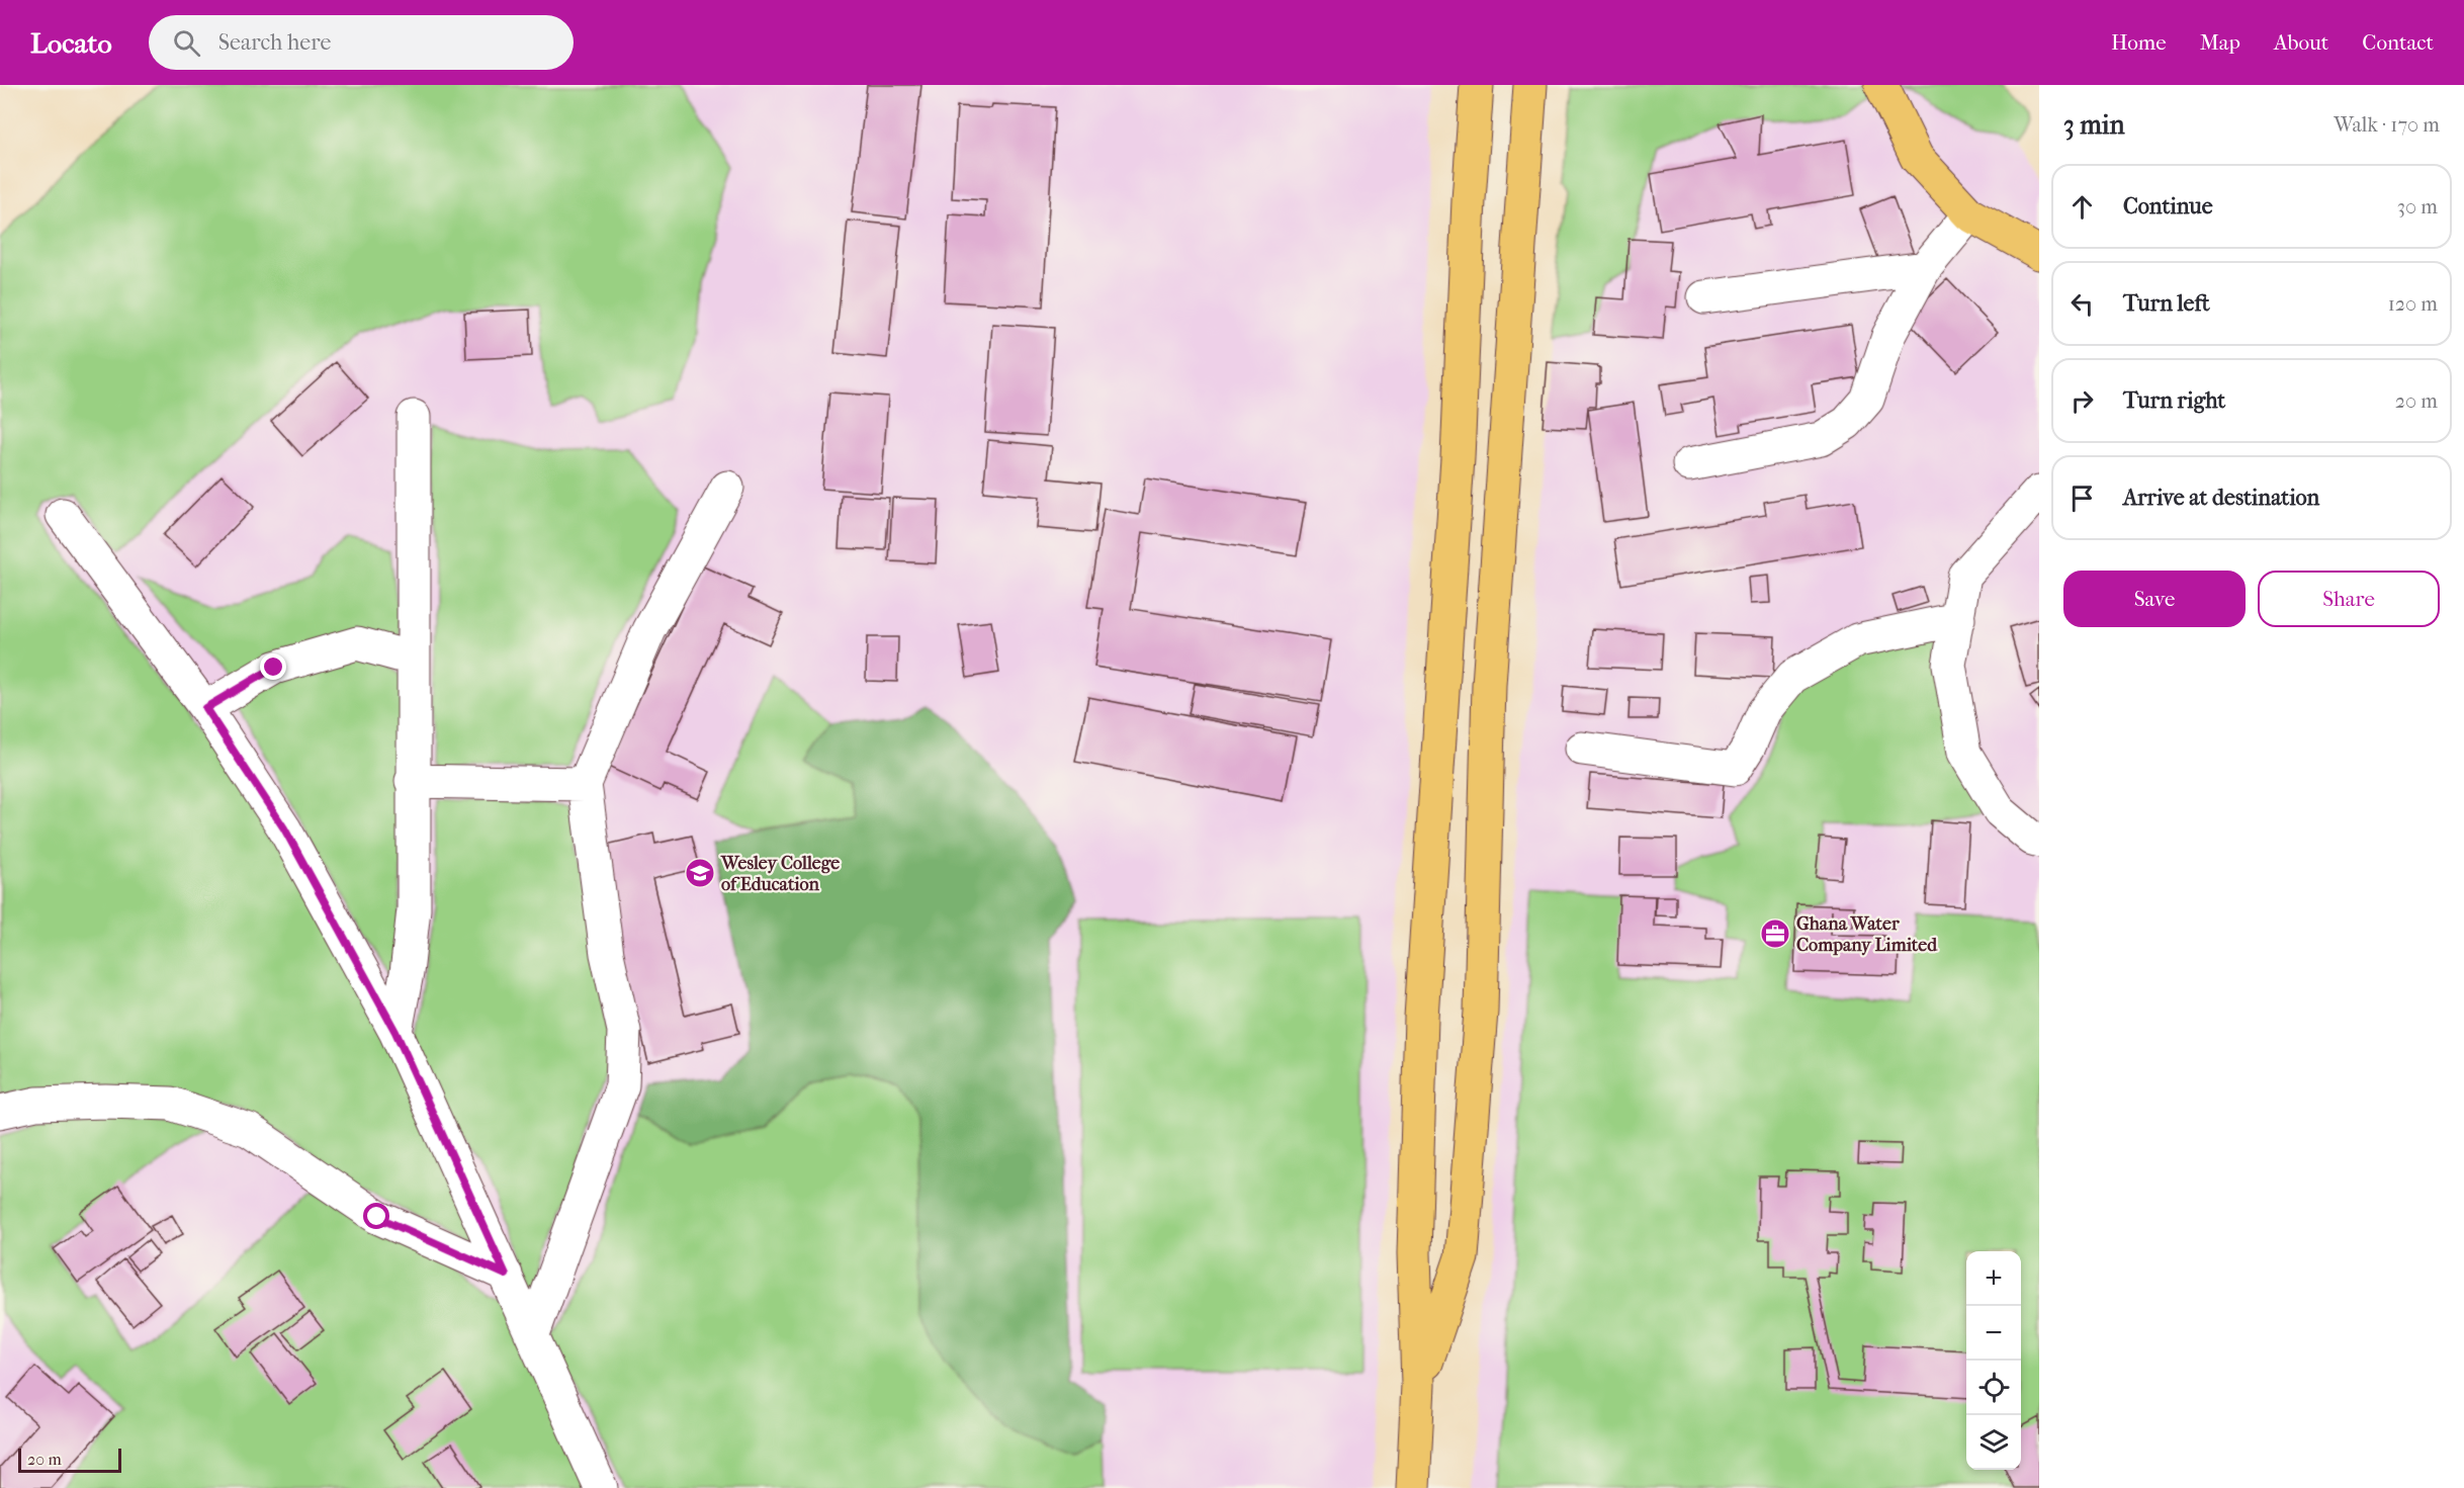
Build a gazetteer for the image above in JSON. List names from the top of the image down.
{
  "places": {
    "school or university": ["Wesley College of Education"],
    "office": ["Ghana Water Company Limited"]
  },
  "scale_bar": "20 m",
  "page": {
    "header": "Locato",
    "search": "Search here",
    "nav": [
      "Home",
      "Map",
      "About",
      "Contact"
    ],
    "heading": ["3 min", "Walk · 170 m"],
    "list": [
      ["Continue", "30 m"],
      ["Turn left", "120 m"],
      ["Turn right", "20 m"],
      "Arrive at destination"
    ],
    "buttons": ["Save", "Share"],
    "map_buttons": ["+", "−"],
    "scale": "20 m"
  }
}
